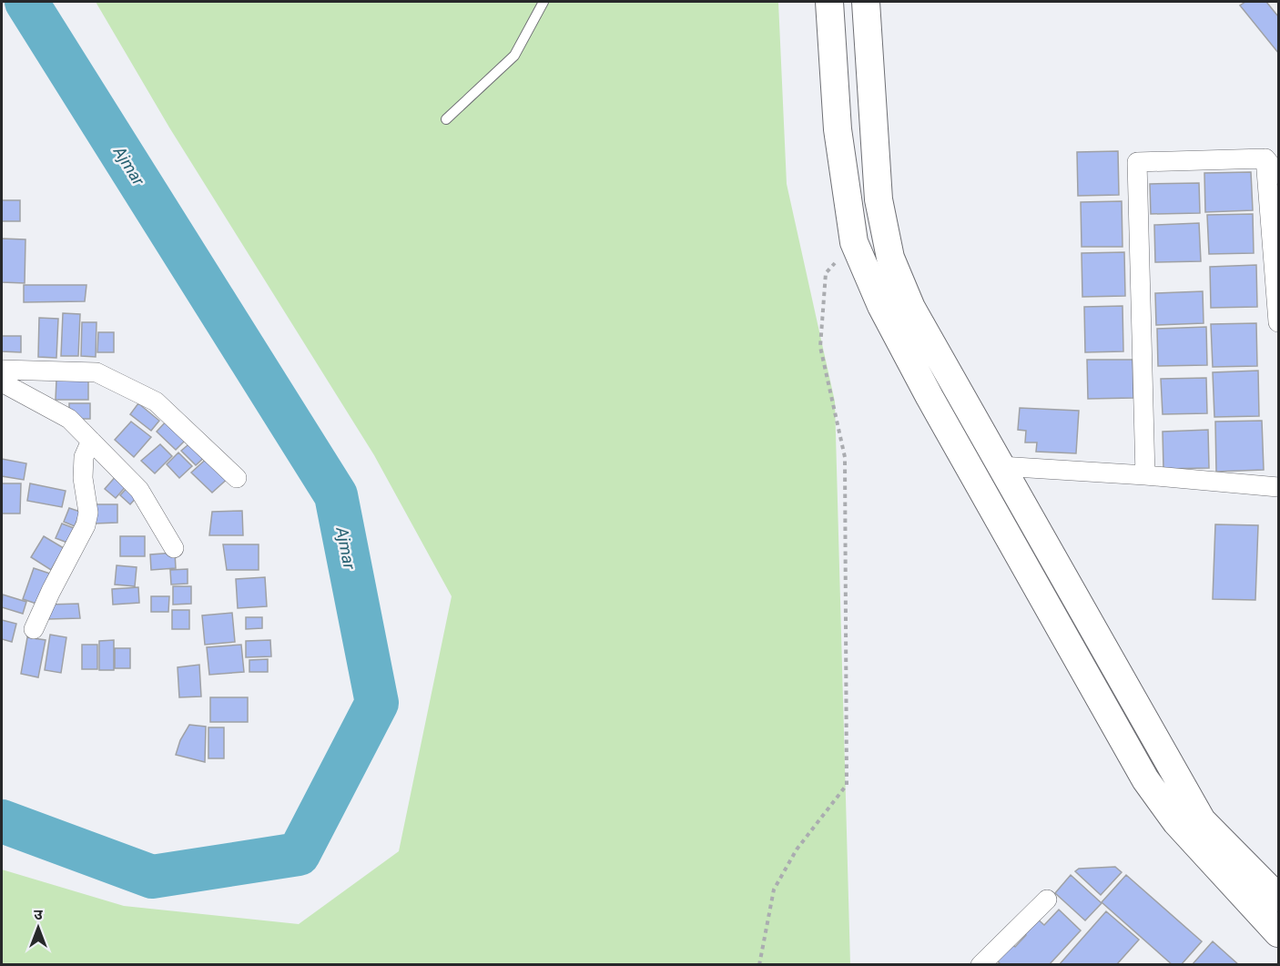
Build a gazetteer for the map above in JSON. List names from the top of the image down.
{
  "water": ["Ajmar"],
  "north": "top"
}
